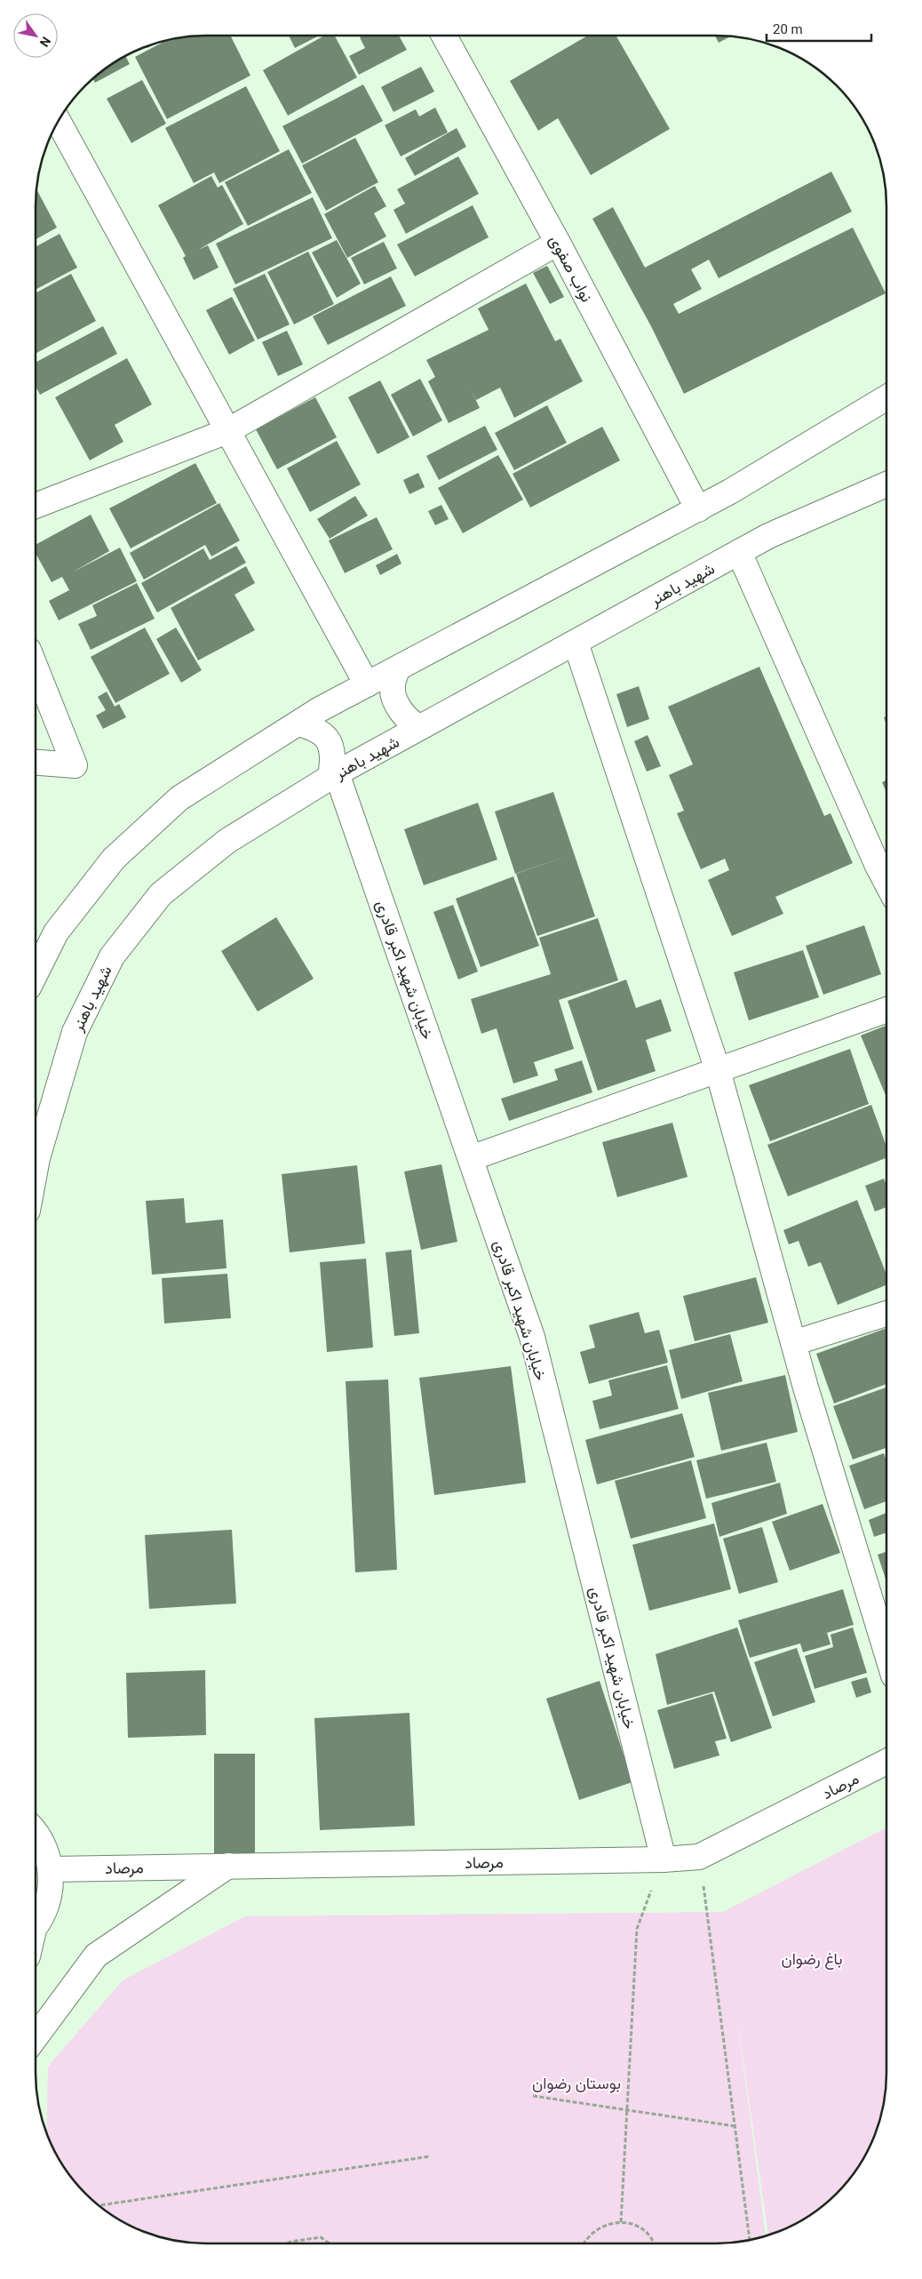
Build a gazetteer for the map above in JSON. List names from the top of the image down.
{
  "streets": {
    "street": [
      "نواب صفوی",
      "شهید باهنر",
      "خیابان شهید اکبر قادری",
      "مرصاد"
    ]
  },
  "crossings": [
    ["شهید باهنر", "خیابان شهید اکبر قادری"],
    ["خیابان شهید اکبر قادری", "مرصاد"]
  ],
  "parks": ["باغ رضوان", "بوستان رضوان"],
  "scale_bar": "20 m",
  "north": "bottom right"
}
